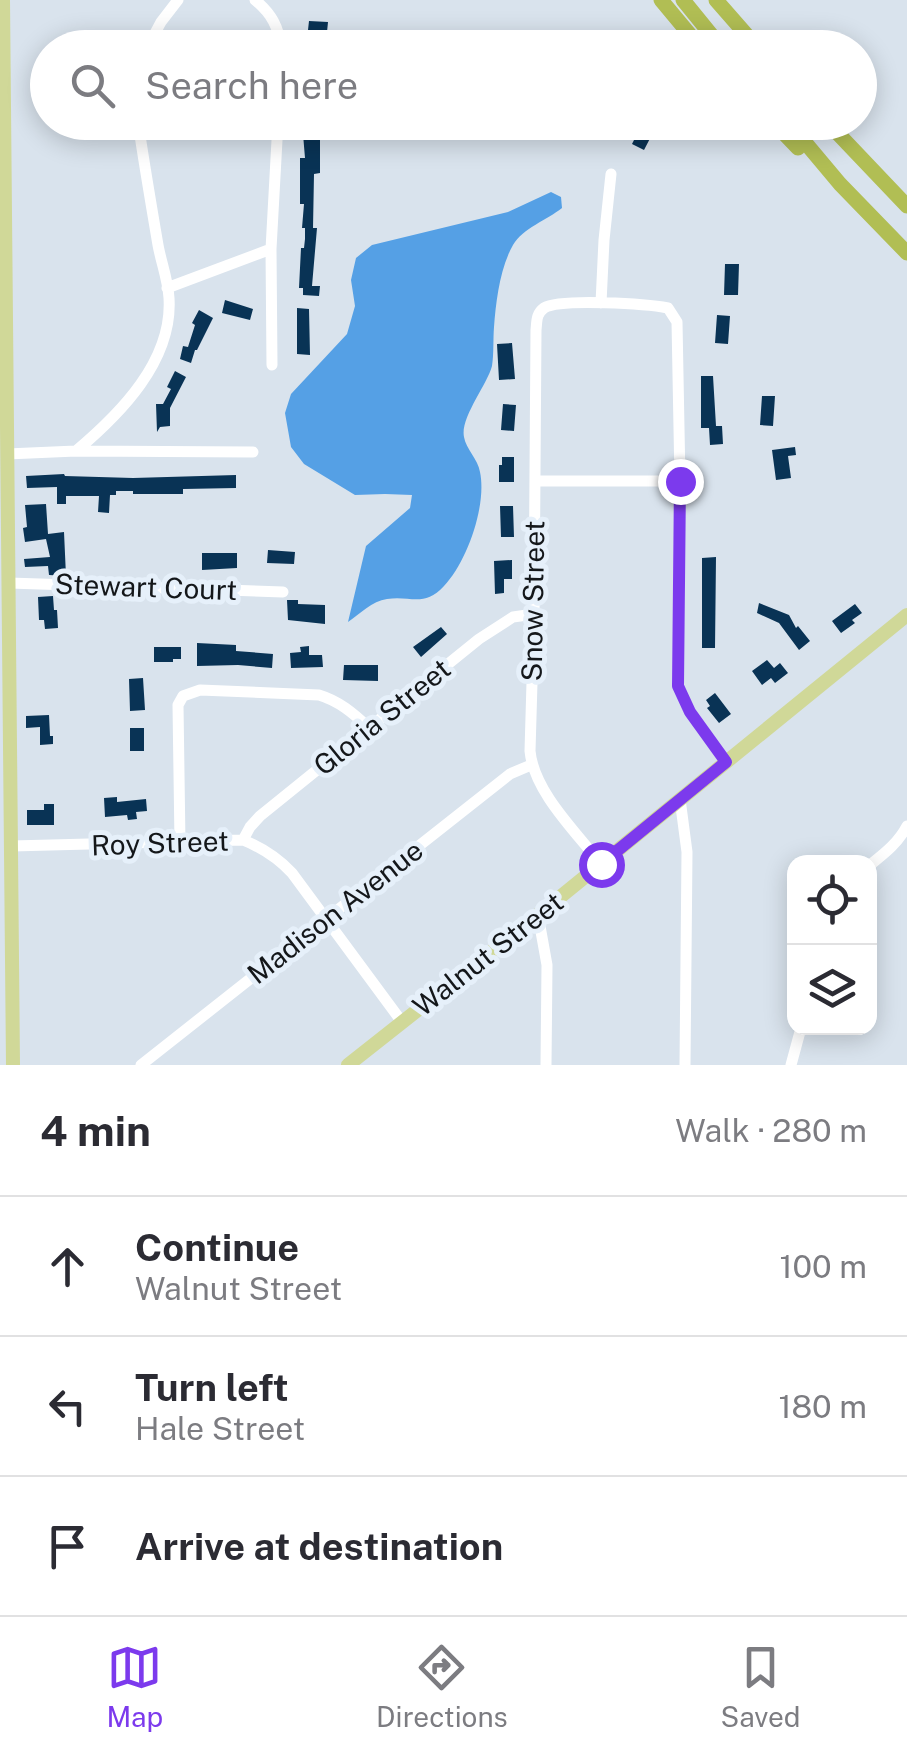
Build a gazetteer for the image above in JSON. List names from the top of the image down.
{
  "streets": {
    "main road": ["Walnut Street"],
    "street": [
      "Stewart Court",
      "Snow Street",
      "Gloria Street",
      "Roy Street",
      "Madison Avenue"
    ]
  },
  "crossings": [
    ["Snow Street", "Gloria Street"],
    ["Snow Street", "Madison Avenue"],
    ["Gloria Street", "Roy Street"],
    ["Roy Street", "Madison Avenue"],
    ["Roy Street", "Walnut Street"]
  ],
  "page": {
    "search": "Search here",
    "heading": ["4 min", "Walk · 280 m"],
    "list": [
      ["Continue", "Walnut Street", "100 m"],
      ["Turn left", "Hale Street", "180 m"],
      "Arrive at destination"
    ],
    "nav": ["Map", "Directions", "Saved"]
  }
}
